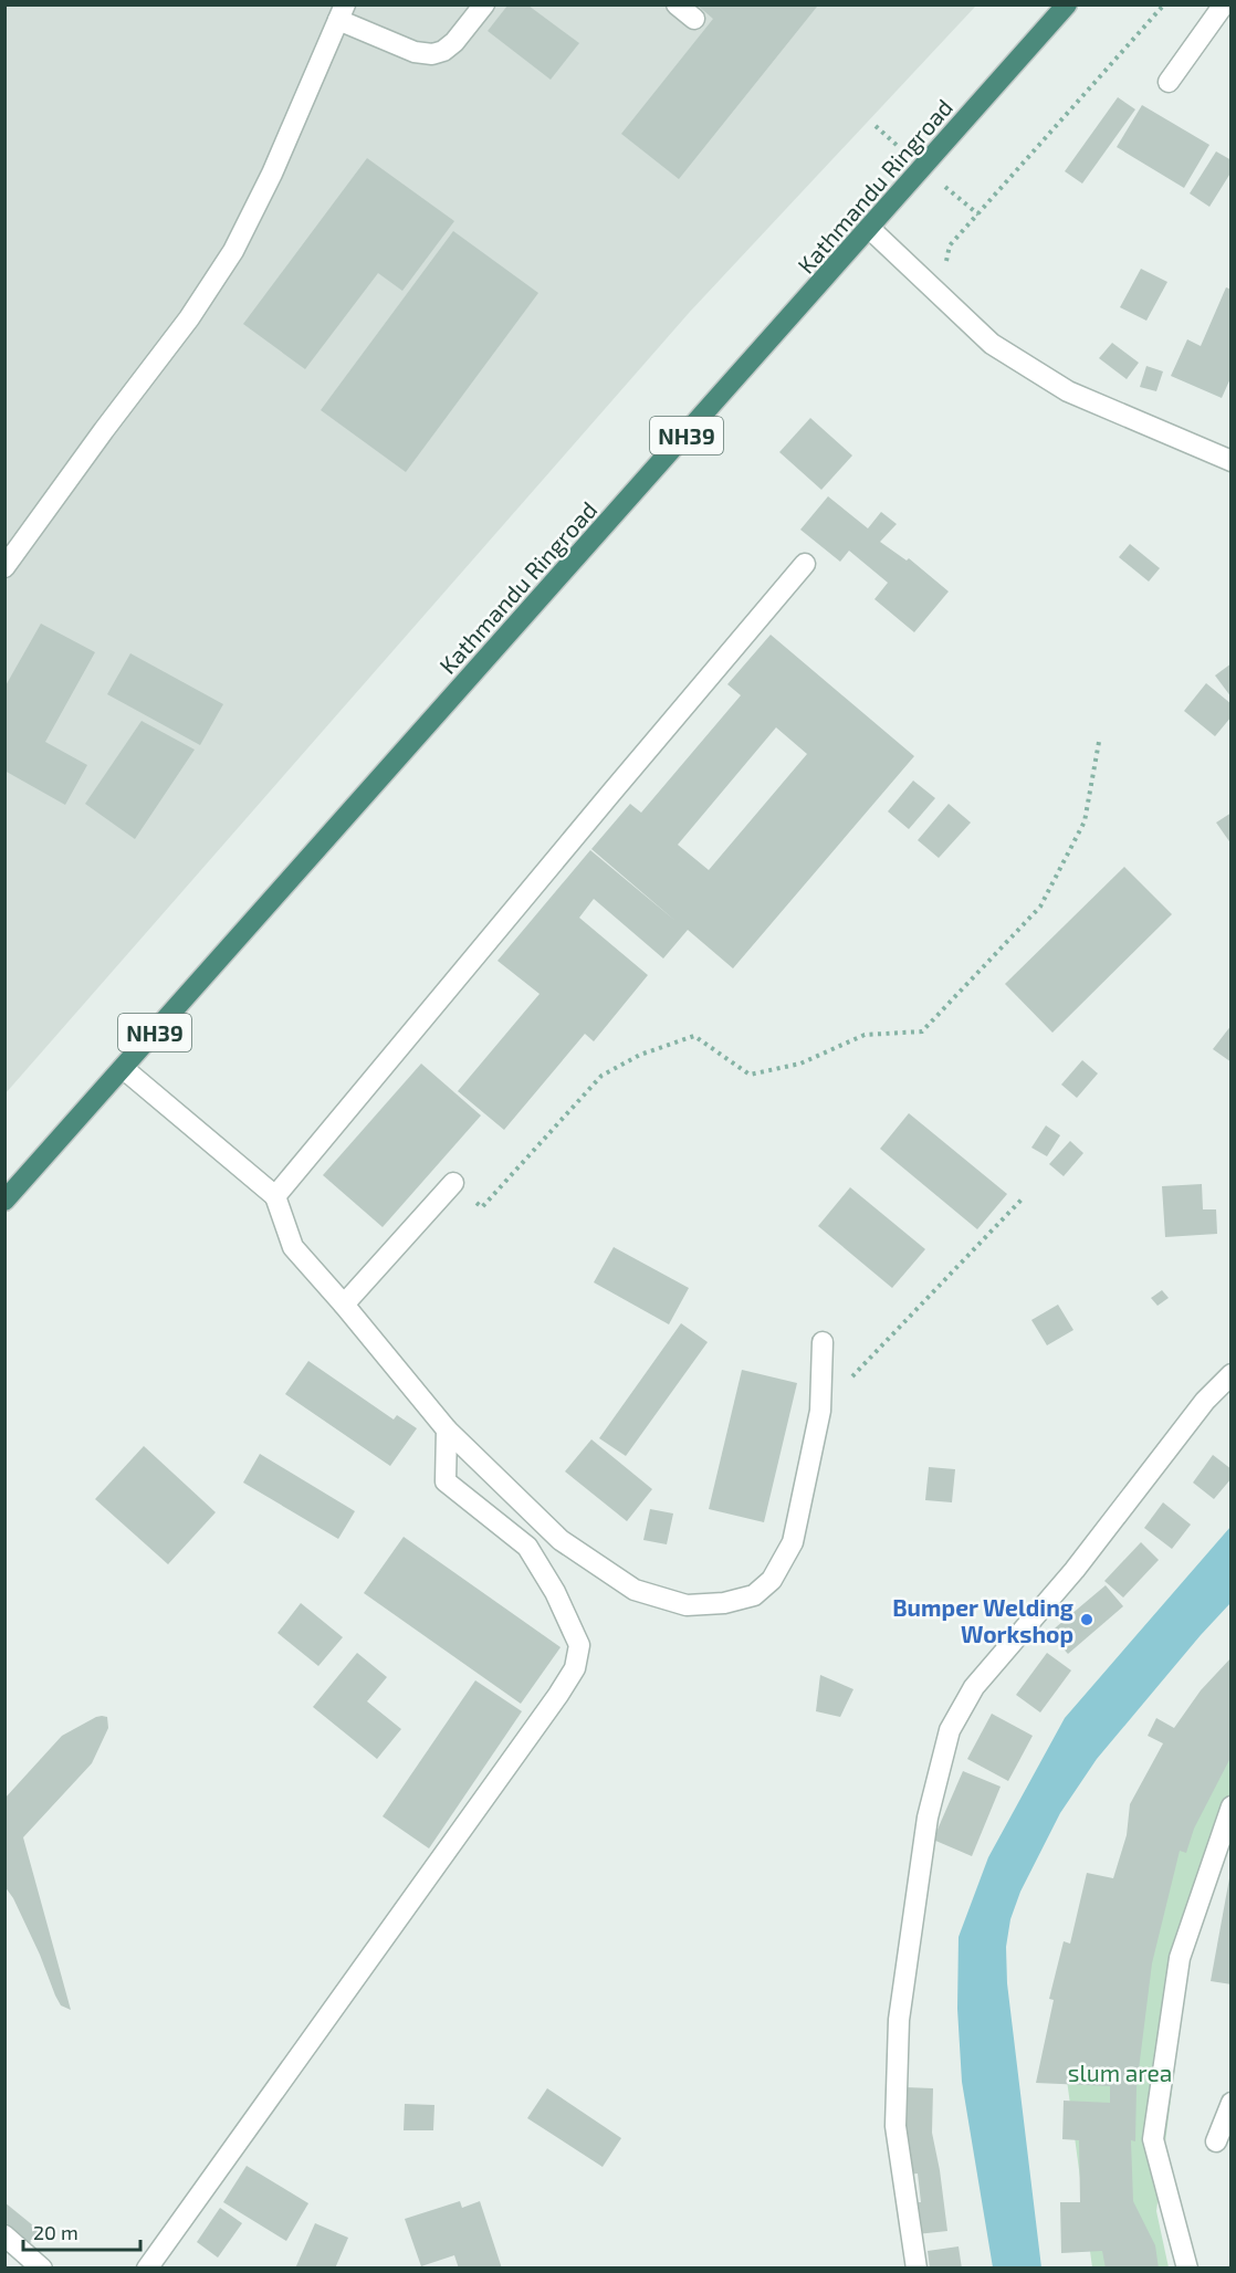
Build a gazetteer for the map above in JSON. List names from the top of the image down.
{
  "streets": {
    "highway": ["Kathmandu Ringroad", "NH39"]
  },
  "parks": ["slum area"],
  "places": ["Bumper Welding Workshop"],
  "scale_bar": "20 m"
}
